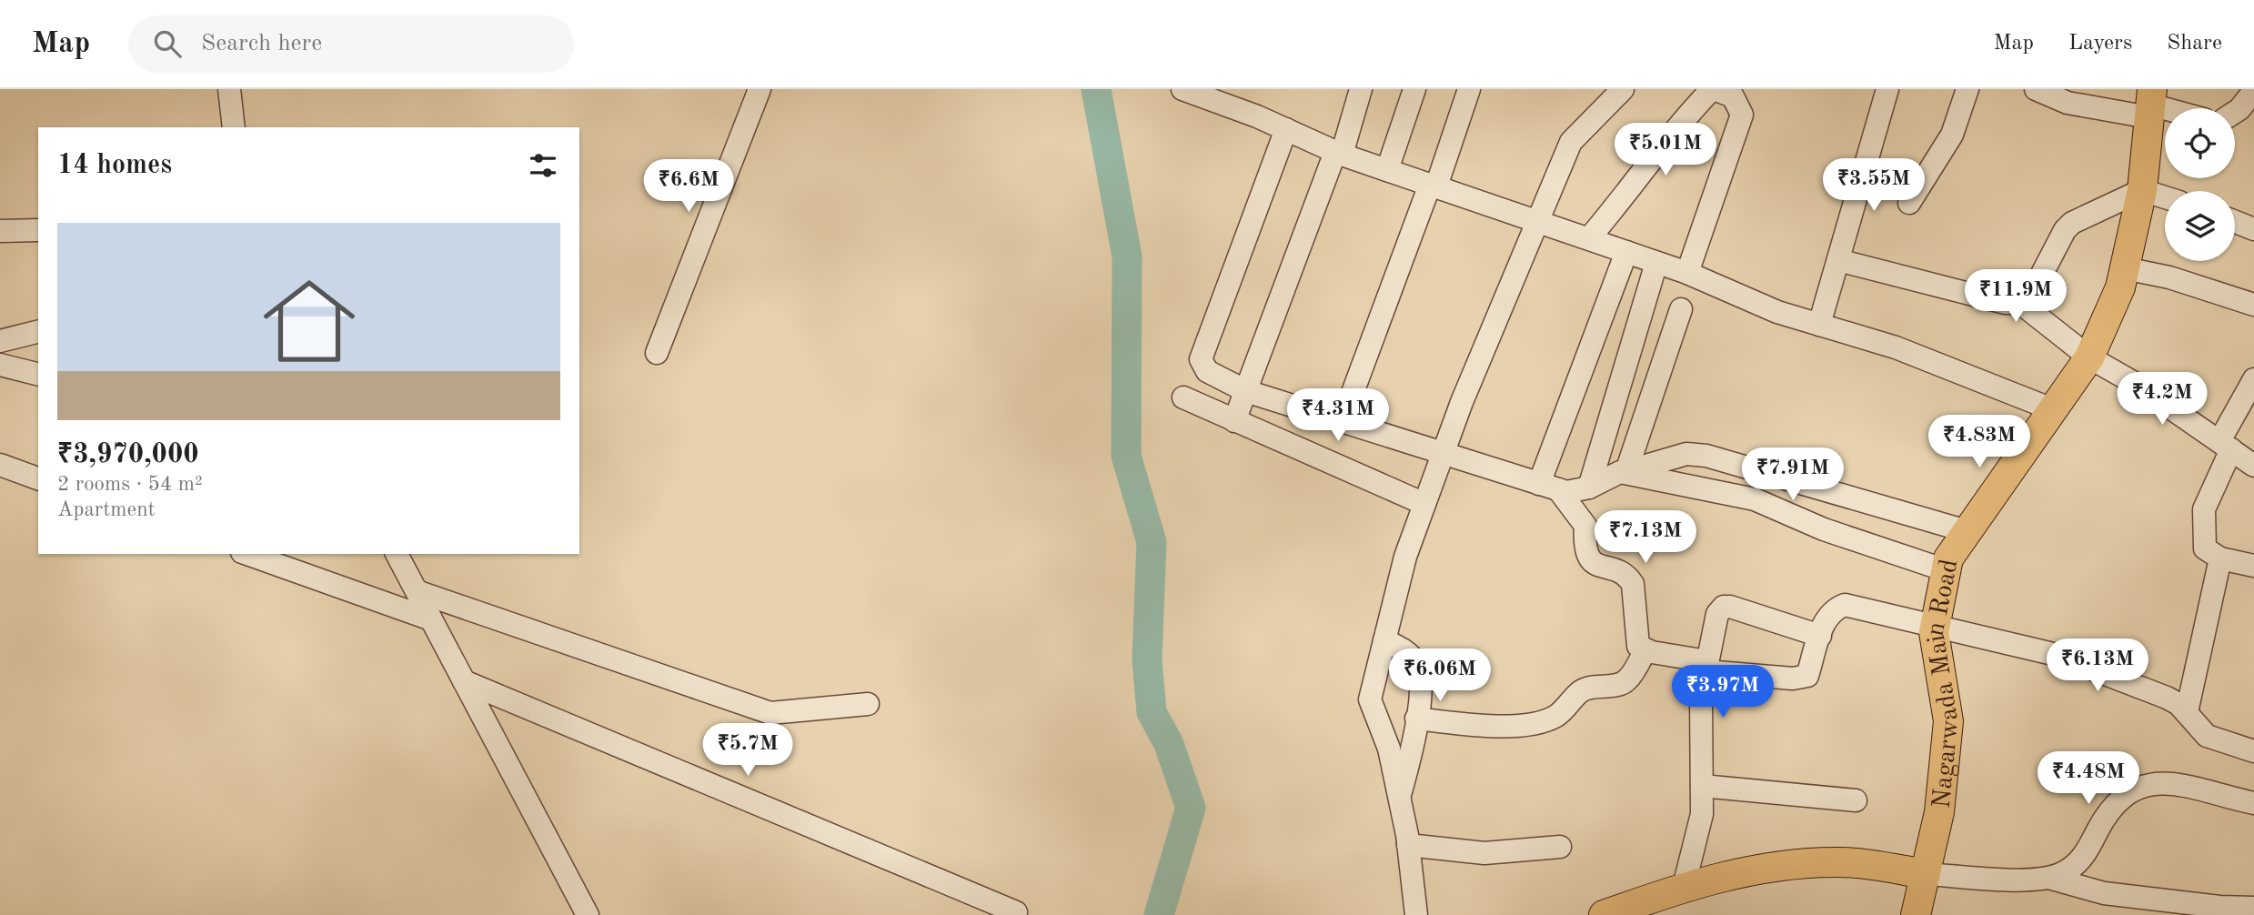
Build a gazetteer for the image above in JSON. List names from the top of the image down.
{
  "streets": {
    "main road": ["Nagarwada Main Road"]
  },
  "page": {
    "header": "Map",
    "search": "Search here",
    "nav": ["Map", "Layers", "Share"],
    "price": [
      "₹5.01M",
      "₹3.55M",
      "₹6.6M",
      "₹11.9M",
      "₹4.2M",
      "₹4.31M",
      "₹4.83M",
      "₹7.91M",
      "₹7.13M",
      "₹6.13M",
      "₹6.06M",
      "₹3.97M",
      "₹5.7M",
      "₹4.48M"
    ],
    "heading": "14 homes",
    "list": [
      {
        "name": "₹3,970,000",
        "note": "2 rooms · 54 m² · Apartment"
      }
    ]
  }
}
